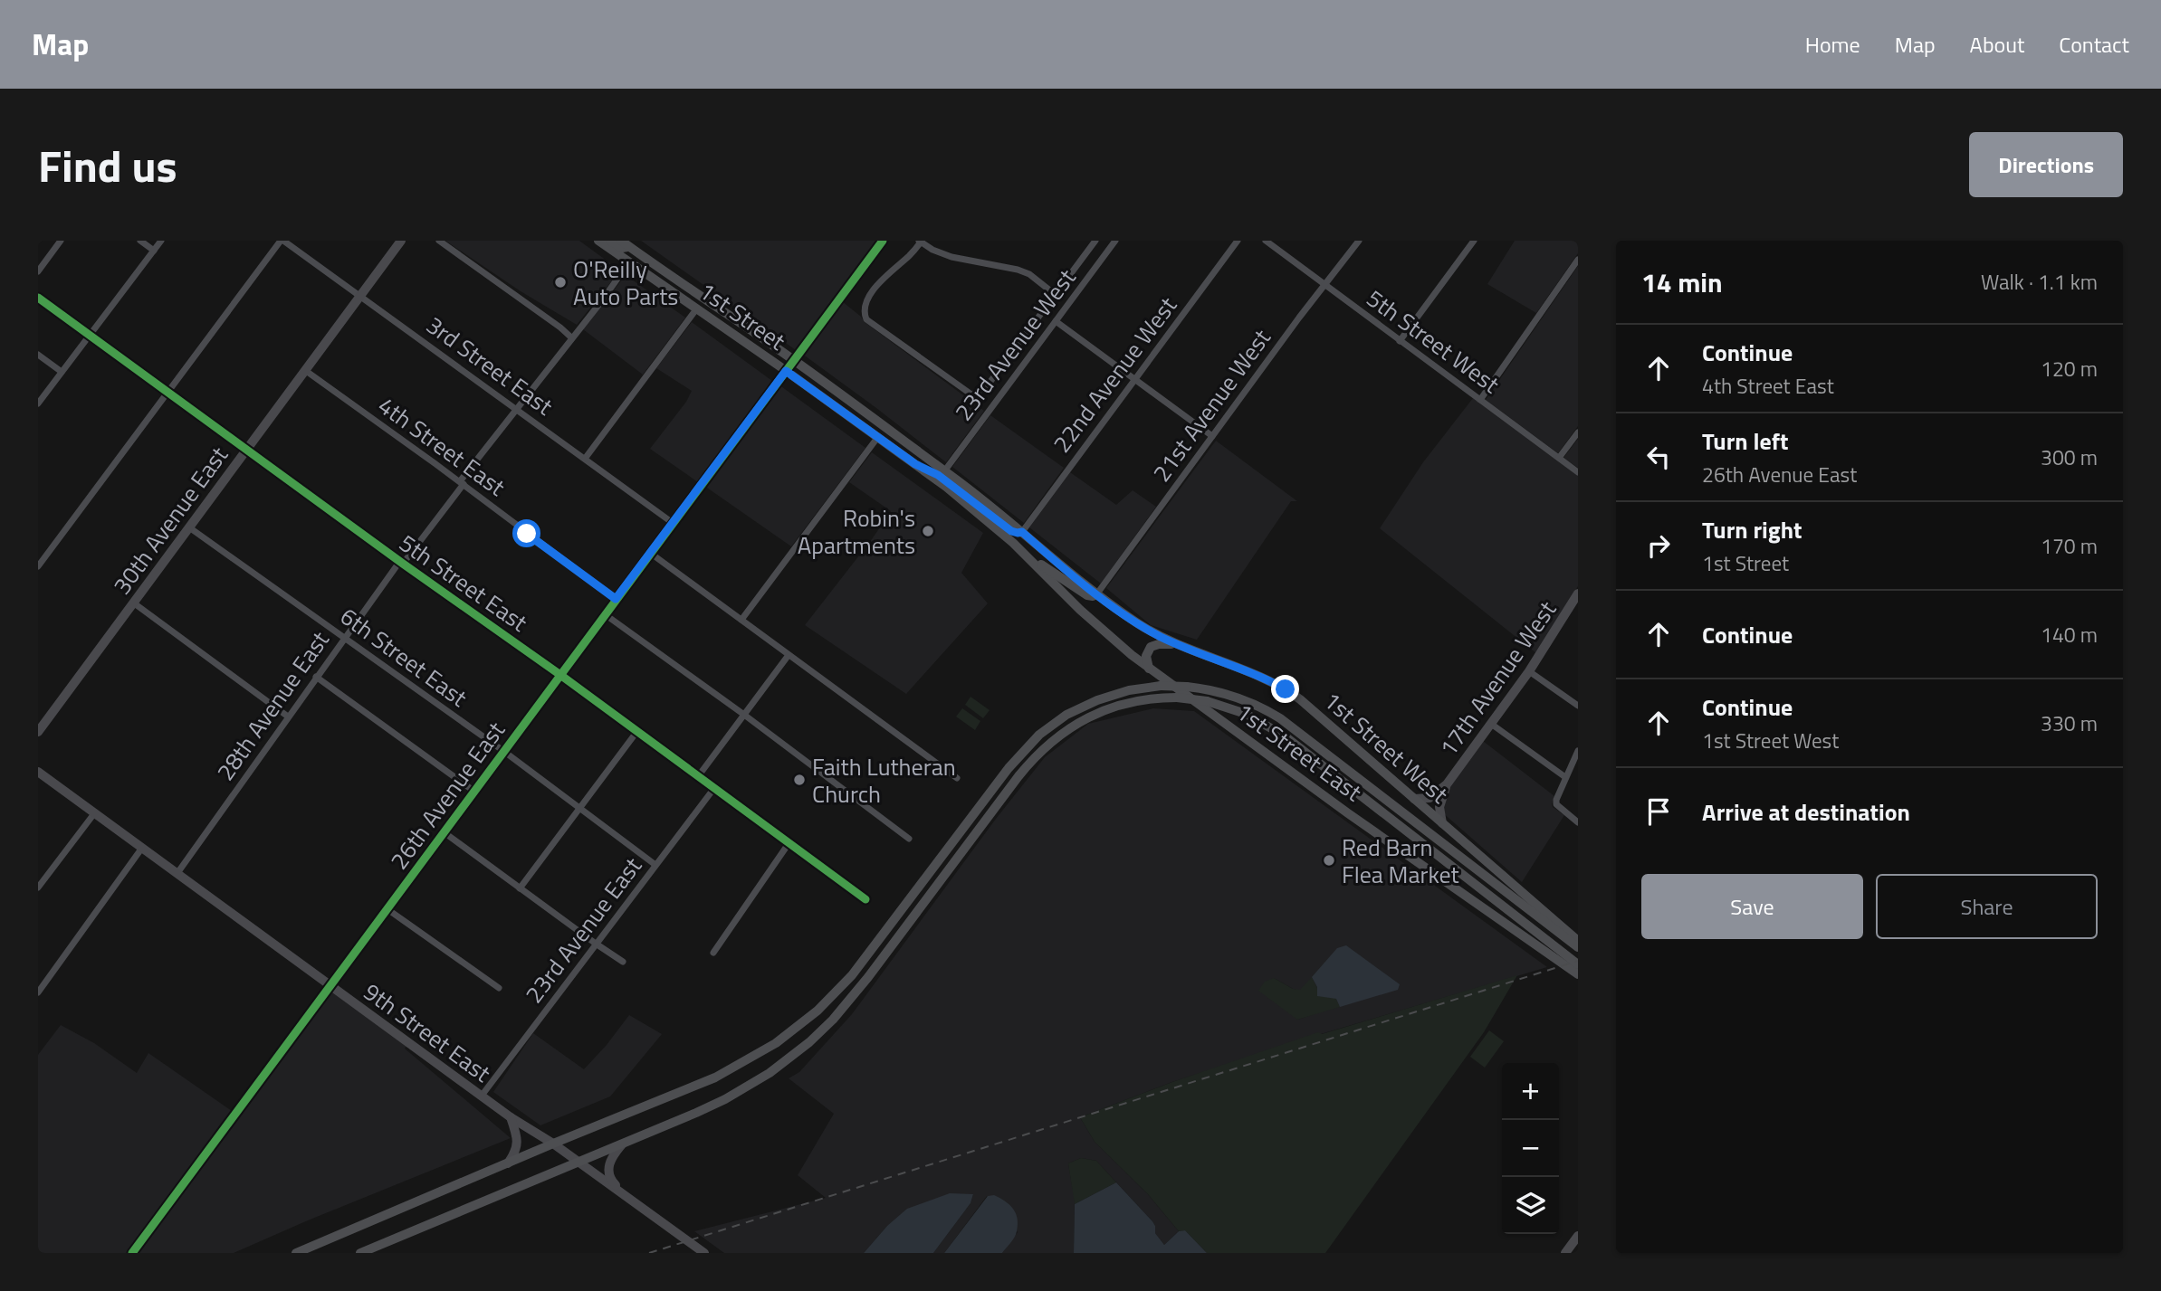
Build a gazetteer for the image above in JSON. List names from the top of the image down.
{
  "streets": {
    "main road": ["1st Street", "1st Street West", "1st Street East"],
    "street": [
      "5th Street West",
      "23rd Avenue West",
      "3rd Street East",
      "22nd Avenue West",
      "21st Avenue West",
      "4th Street East",
      "30th Avenue East",
      "5th Street East",
      "6th Street East",
      "17th Avenue West",
      "28th Avenue East",
      "26th Avenue East",
      "23rd Avenue East",
      "9th Street East"
    ]
  },
  "crossings": [
    ["1st Street", "23rd Avenue West"],
    ["1st Street", "22nd Avenue West"],
    ["1st Street", "28th Avenue East"],
    ["1st Street", "1st Street West"],
    ["1st Street", "1st Street East"],
    ["1st Street", "26th Avenue East"],
    ["5th Street West", "21st Avenue West"],
    ["3rd Street East", "30th Avenue East"],
    ["3rd Street East", "28th Avenue East"],
    ["3rd Street East", "26th Avenue East"],
    ["22nd Avenue West", "1st Street West"],
    ["21st Avenue West", "1st Street West"],
    ["4th Street East", "30th Avenue East"],
    ["4th Street East", "28th Avenue East"],
    ["4th Street East", "26th Avenue East"],
    ["30th Avenue East", "5th Street East"],
    ["30th Avenue East", "6th Street East"],
    ["5th Street East", "28th Avenue East"],
    ["5th Street East", "26th Avenue East"],
    ["5th Street East", "23rd Avenue East"],
    ["6th Street East", "28th Avenue East"],
    ["6th Street East", "26th Avenue East"],
    ["6th Street East", "23rd Avenue East"],
    ["17th Avenue West", "1st Street West"],
    ["28th Avenue East", "9th Street East"],
    ["1st Street West", "9th Street East"],
    ["26th Avenue East", "9th Street East"],
    ["23rd Avenue East", "9th Street East"]
  ],
  "places": [
    "O'Reilly Auto Parts",
    "Robin's Apartments",
    "Faith Lutheran Church",
    "Red Barn Flea Market"
  ],
  "page": {
    "header": "Map",
    "nav": [
      "Home",
      "Map",
      "About",
      "Contact"
    ],
    "title": "Find us",
    "buttons": [
      "Directions",
      ["Save", "Share"]
    ],
    "heading": ["14 min", "Walk · 1.1 km"],
    "list": [
      ["Continue", "4th Street East", "120 m"],
      ["Turn left", "26th Avenue East", "300 m"],
      ["Turn right", "1st Street", "170 m"],
      ["Continue", "140 m"],
      ["Continue", "1st Street West", "330 m"],
      "Arrive at destination"
    ],
    "map_buttons": ["+", "−"]
  }
}
